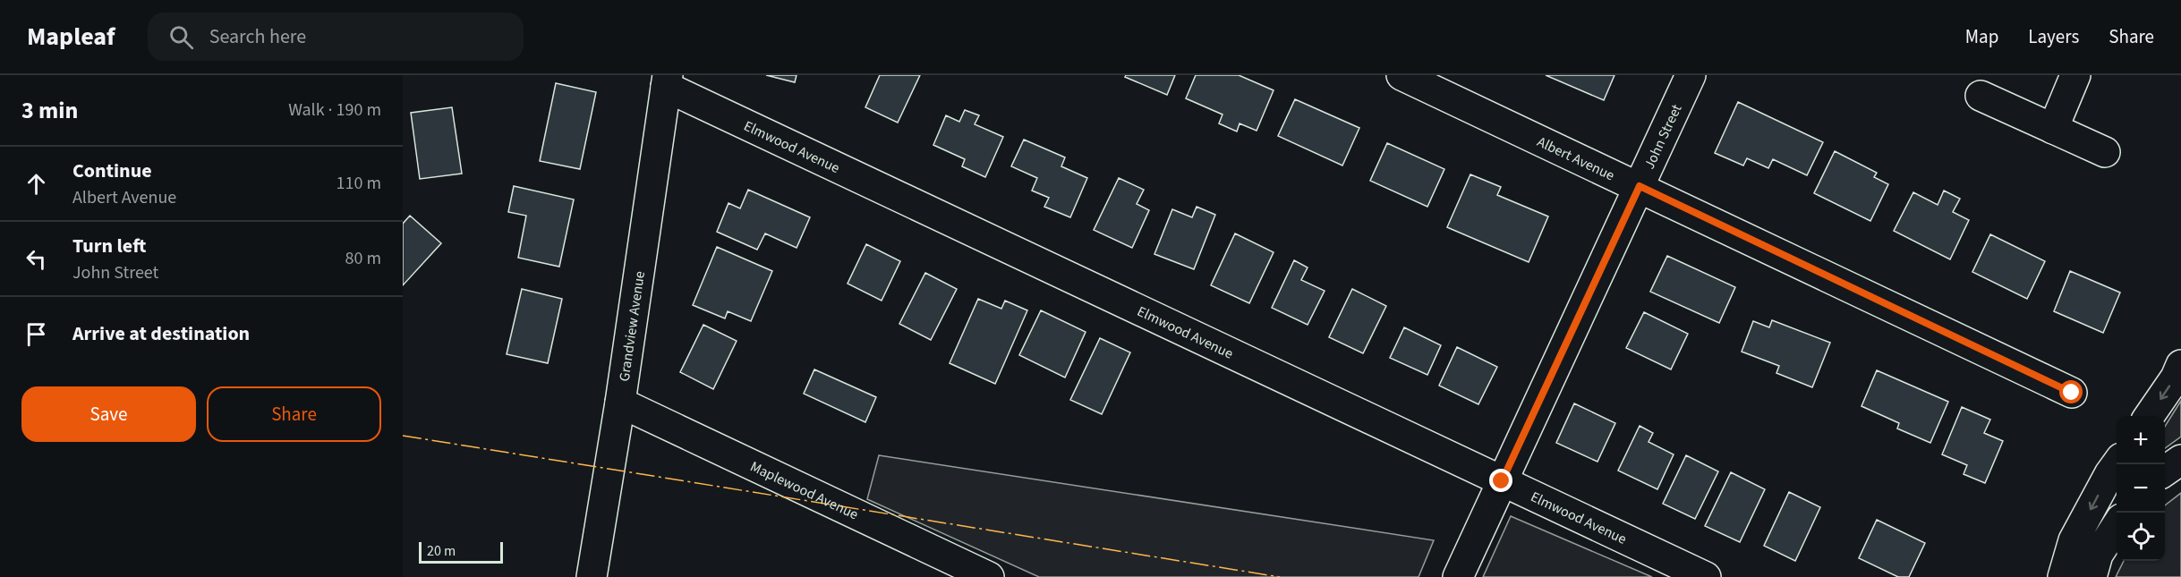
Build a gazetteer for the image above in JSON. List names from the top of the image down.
{
  "streets": {
    "main road": [
      "John Street",
      "Elmwood Avenue",
      "Albert Avenue",
      "Grandview Avenue",
      "Maplewood Avenue"
    ]
  },
  "crossings": [
    ["John Street", "Elmwood Avenue"],
    ["John Street", "Albert Avenue"],
    ["Elmwood Avenue", "Grandview Avenue"],
    ["Grandview Avenue", "Maplewood Avenue"]
  ],
  "scale_bar": "20 m",
  "page": {
    "header": "Mapleaf",
    "search": "Search here",
    "nav": ["Map", "Layers", "Share"],
    "heading": ["3 min", "Walk · 190 m"],
    "list": [
      ["Continue", "Albert Avenue", "110 m"],
      ["Turn left", "John Street", "80 m"],
      "Arrive at destination"
    ],
    "buttons": ["Save", "Share"],
    "map_buttons": ["+", "−"],
    "scale": "20 m"
  }
}
